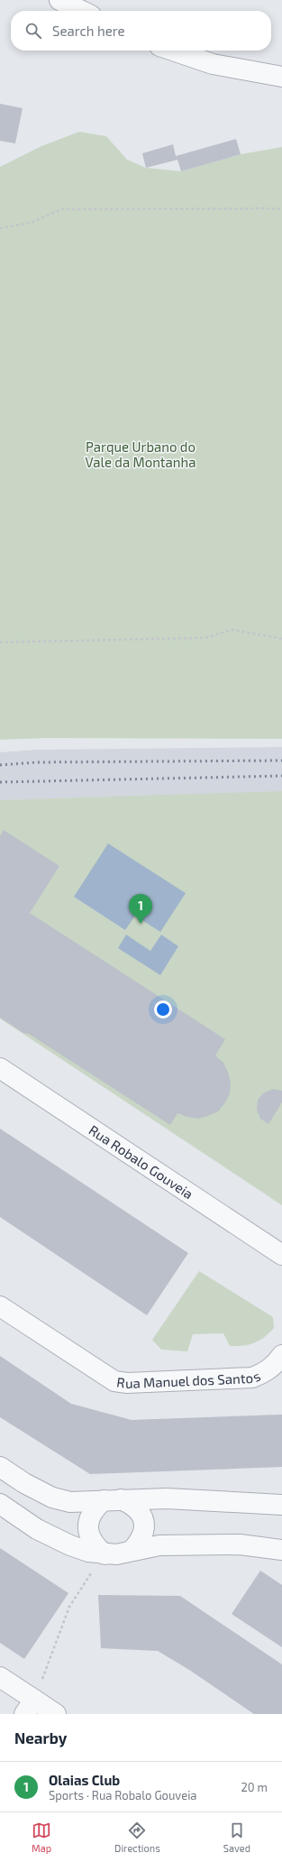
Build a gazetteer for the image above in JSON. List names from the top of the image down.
{
  "streets": {
    "street": ["Rua Robalo Gouveia", "Rua Manuel dos Santos"]
  },
  "parks": ["Parque Urbano do Vale da Montanha"],
  "page": {
    "search": "Search here",
    "pins": "1",
    "heading": "Nearby",
    "list": [
      {
        "mark": "1",
        "name": "Olaias Club",
        "note": "Sports · Rua Robalo Gouveia",
        "value": "20 m"
      }
    ],
    "nav": ["Map", "Directions", "Saved"]
  }
}
